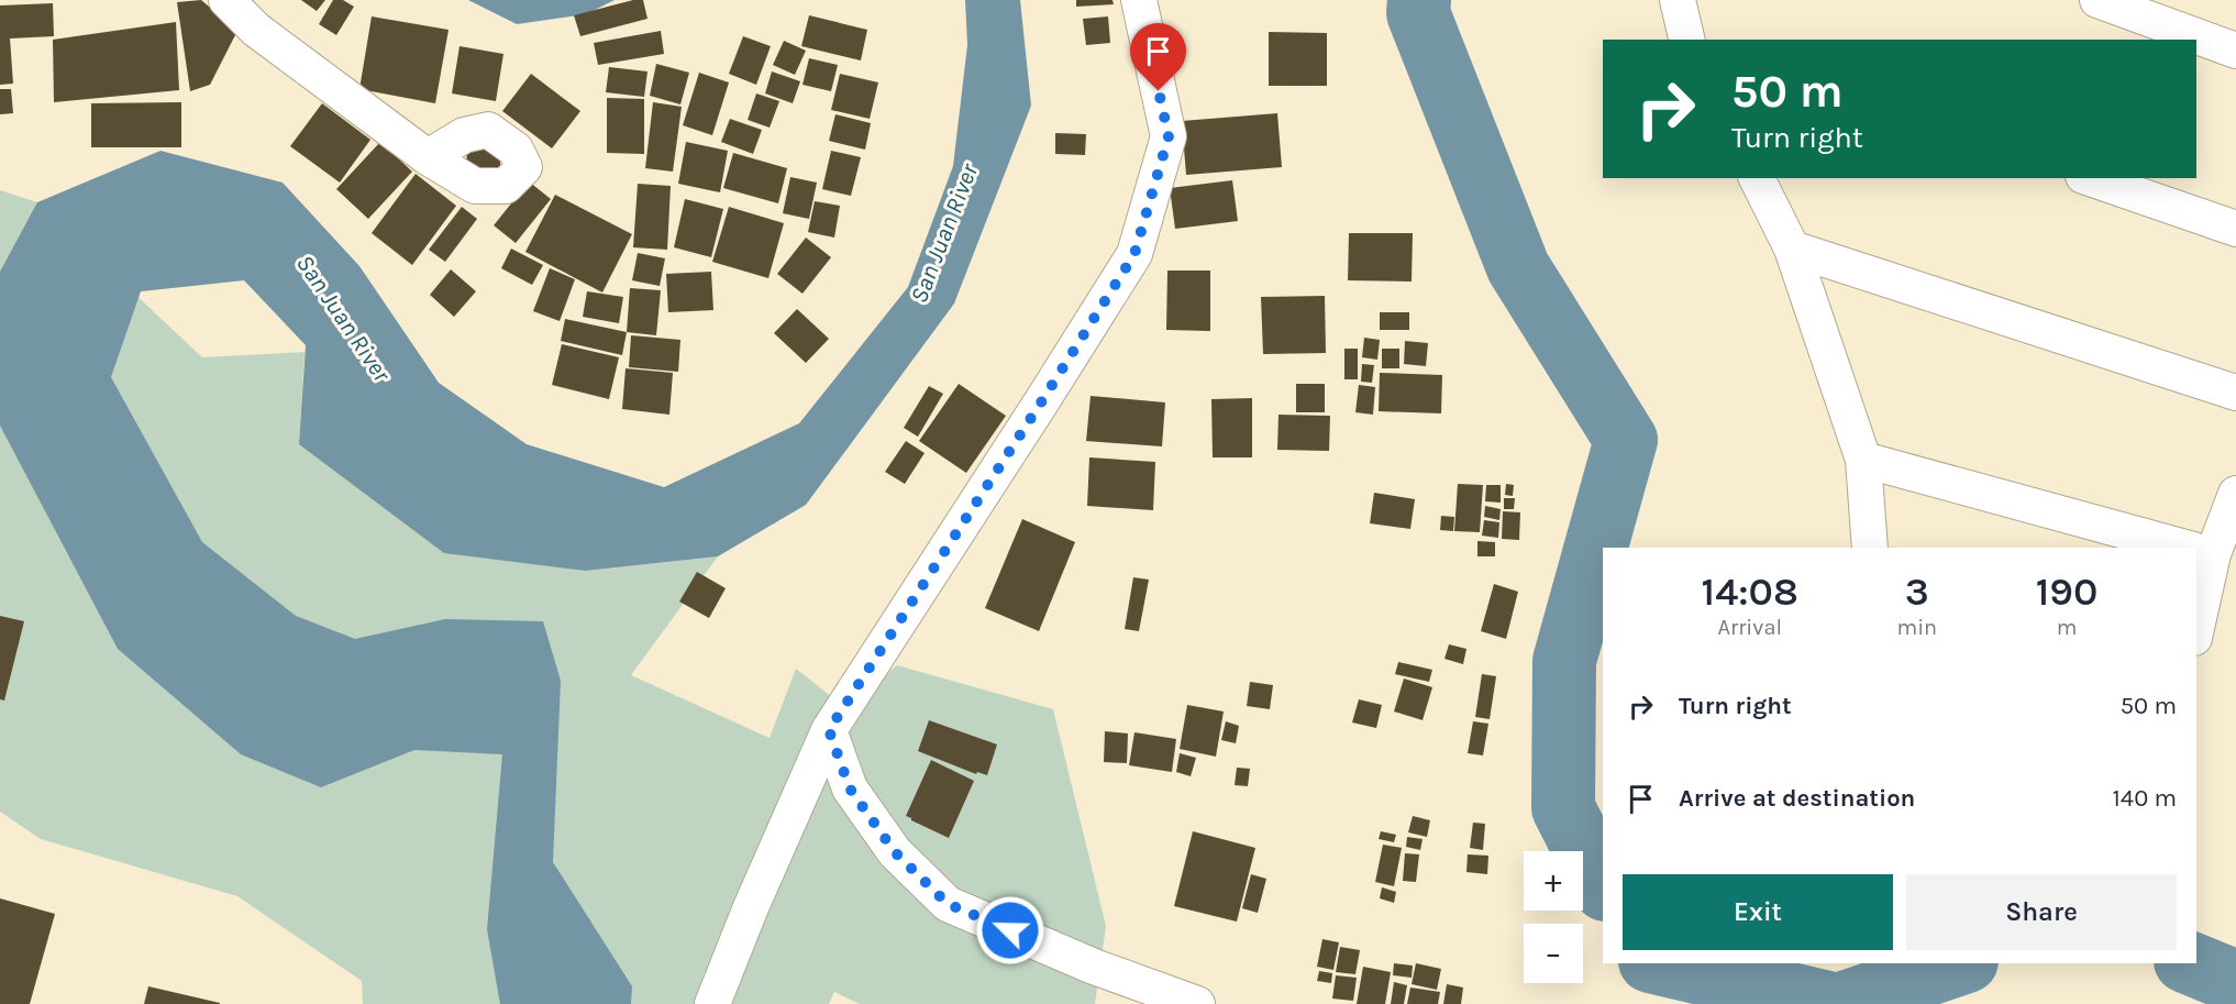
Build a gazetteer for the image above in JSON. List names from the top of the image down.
{
  "water": ["San Juan River"],
  "page": {
    "turn": ["50 m", "Turn right"],
    "eta": [
      "14:08",
      "Arrival",
      "3",
      "min",
      "190",
      "m"
    ],
    "list": [
      {
        "name": "Turn right",
        "value": "50 m"
      },
      {
        "name": "Arrive at destination",
        "value": "140 m"
      }
    ],
    "map_buttons": ["+", "−"],
    "buttons": ["Exit", "Share"]
  }
}
